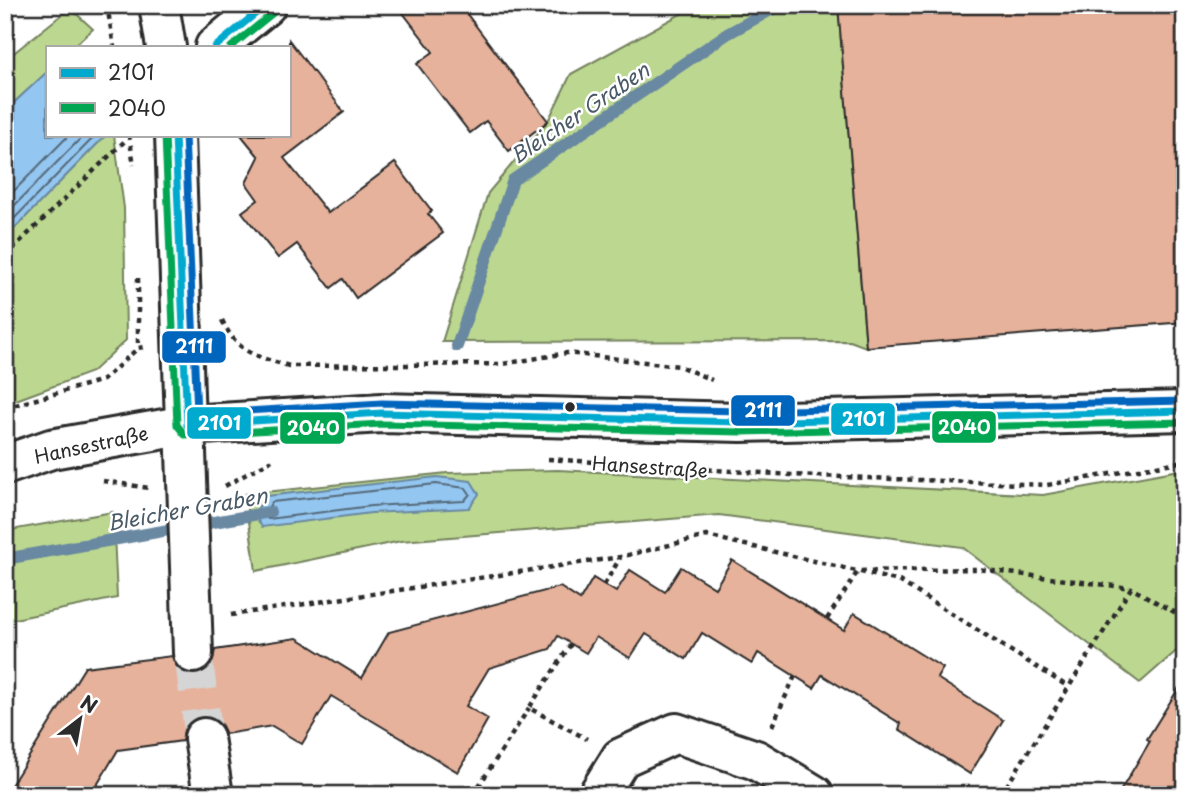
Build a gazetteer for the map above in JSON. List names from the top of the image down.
{
  "streets": {
    "street": ["Hansestraße"]
  },
  "water": ["Bleicher Graben"],
  "lines": ["transit line 2101", "transit line 2040", "transit line 2111"],
  "legend": ["2101", "2040"],
  "north": "top right"
}
